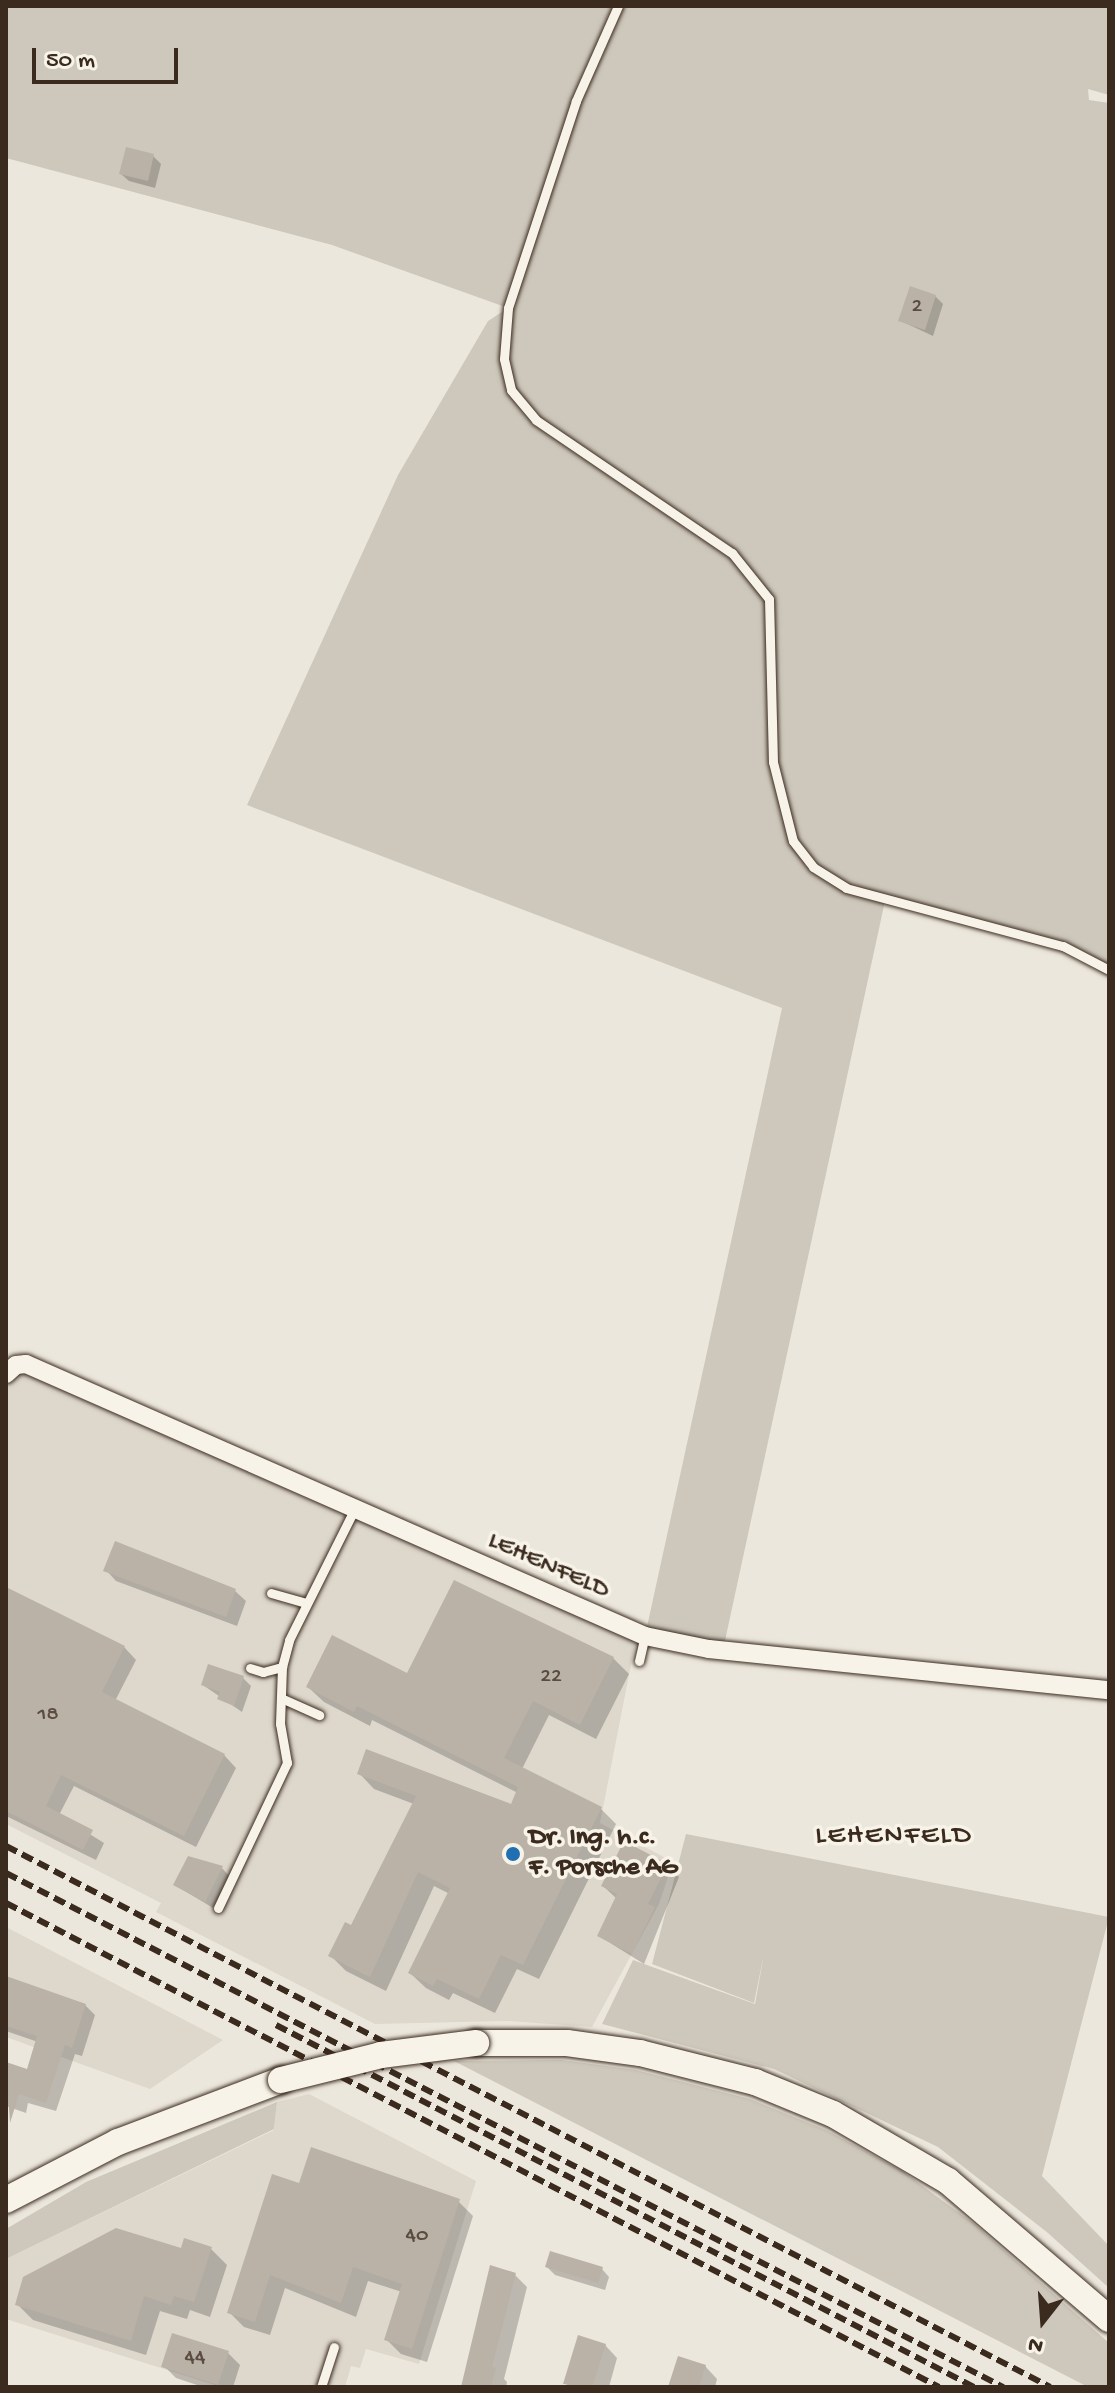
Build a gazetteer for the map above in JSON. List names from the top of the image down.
{
  "streets": {
    "street": ["LEHENFELD"]
  },
  "districts": ["LEHENFELD"],
  "places": ["Dr. Ing. h.c. F. Porsche AG"],
  "house_numbers": [
    "2",
    "22",
    "18",
    "40",
    "44"
  ],
  "scale_bar": "50 m",
  "north": "bottom"
}
